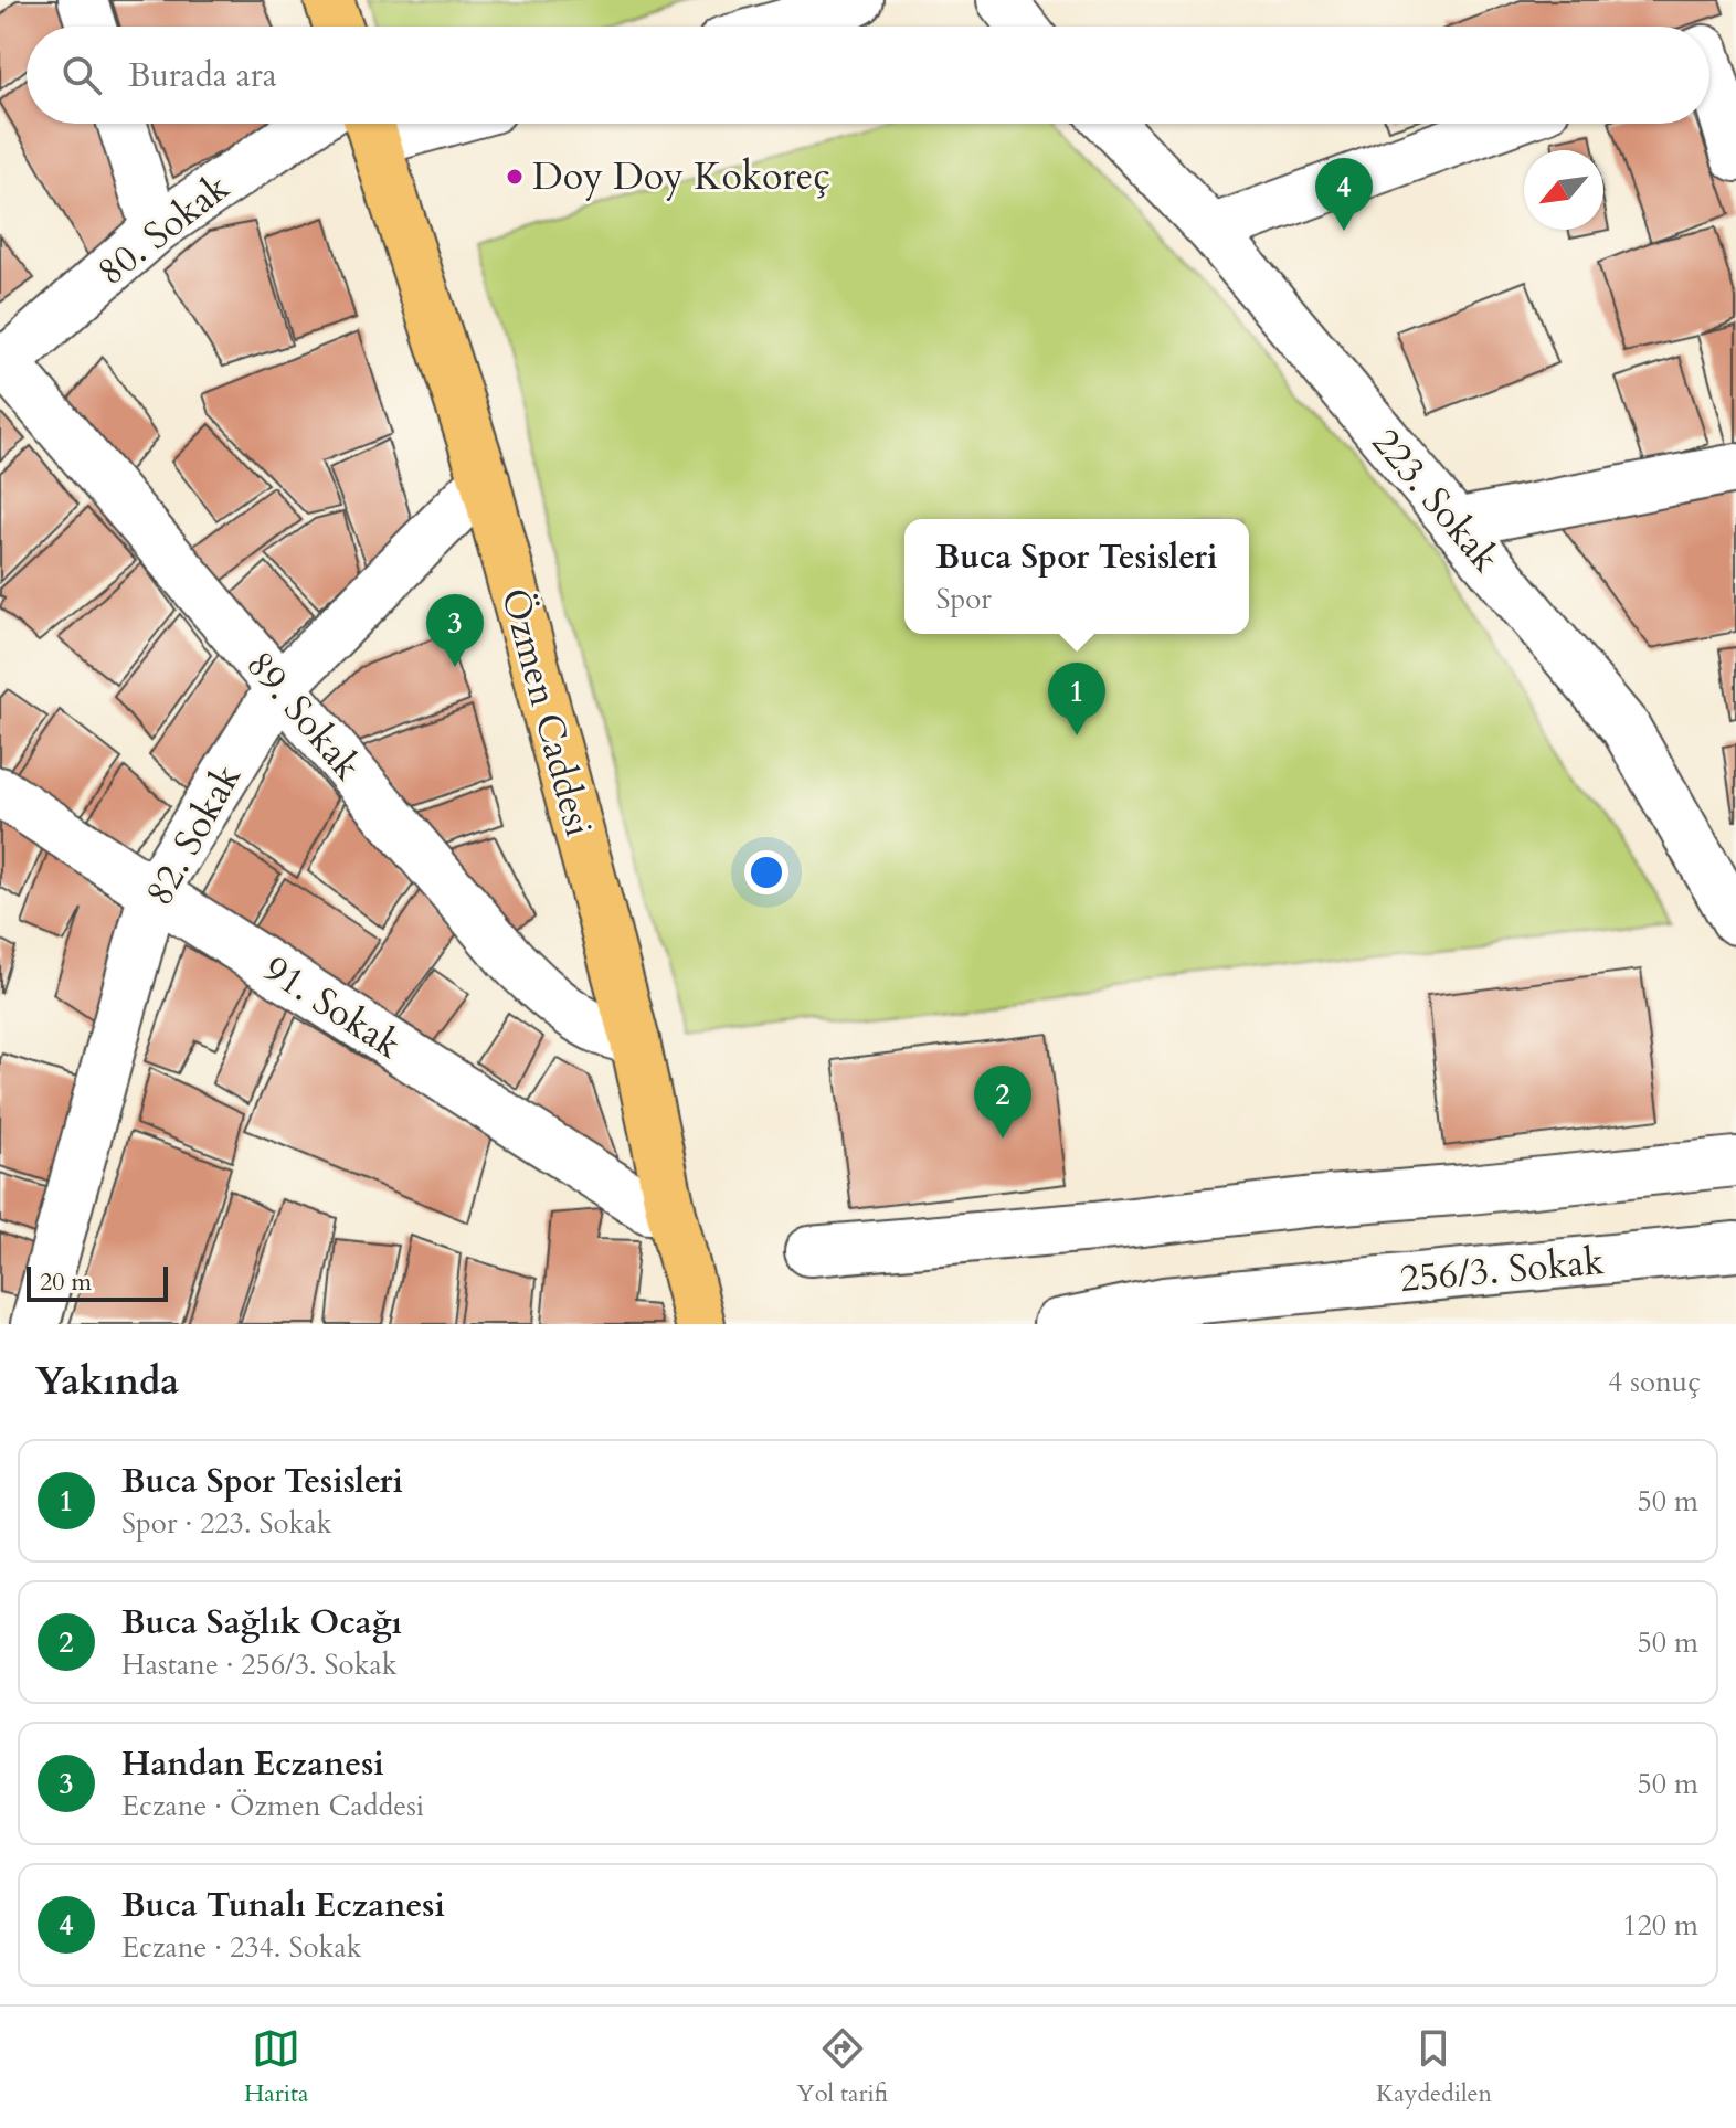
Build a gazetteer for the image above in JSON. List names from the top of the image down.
{
  "streets": {
    "main road": ["Özmen Caddesi"],
    "street": [
      "80. Sokak",
      "223. Sokak",
      "89. Sokak",
      "82. Sokak",
      "91. Sokak",
      "256/3. Sokak"
    ]
  },
  "crossings": [
    ["80. Sokak", "89. Sokak"],
    ["Özmen Caddesi", "89. Sokak"],
    ["Özmen Caddesi", "82. Sokak"],
    ["Özmen Caddesi", "91. Sokak"],
    ["89. Sokak", "82. Sokak"],
    ["82. Sokak", "91. Sokak"]
  ],
  "places": ["Doy Doy Kokoreç"],
  "scale_bar": "20 m",
  "north": "bottom left",
  "page": {
    "search": "Burada ara",
    "pins": [
      "4",
      "3",
      "1",
      "2"
    ],
    "popup": ["Buca Spor Tesisleri", "Spor"],
    "scale": "20 m",
    "heading": ["Yakında", "4 sonuç"],
    "list": [
      {
        "mark": "1",
        "name": "Buca Spor Tesisleri",
        "note": "Spor · 223. Sokak",
        "value": "50 m"
      },
      {
        "mark": "2",
        "name": "Buca Sağlık Ocağı",
        "note": "Hastane · 256/3. Sokak",
        "value": "50 m"
      },
      {
        "mark": "3",
        "name": "Handan Eczanesi",
        "note": "Eczane · Özmen Caddesi",
        "value": "50 m"
      },
      {
        "mark": "4",
        "name": "Buca Tunalı Eczanesi",
        "note": "Eczane · 234. Sokak",
        "value": "120 m"
      }
    ],
    "nav": ["Harita", "Yol tarifi", "Kaydedilen"]
  }
}
